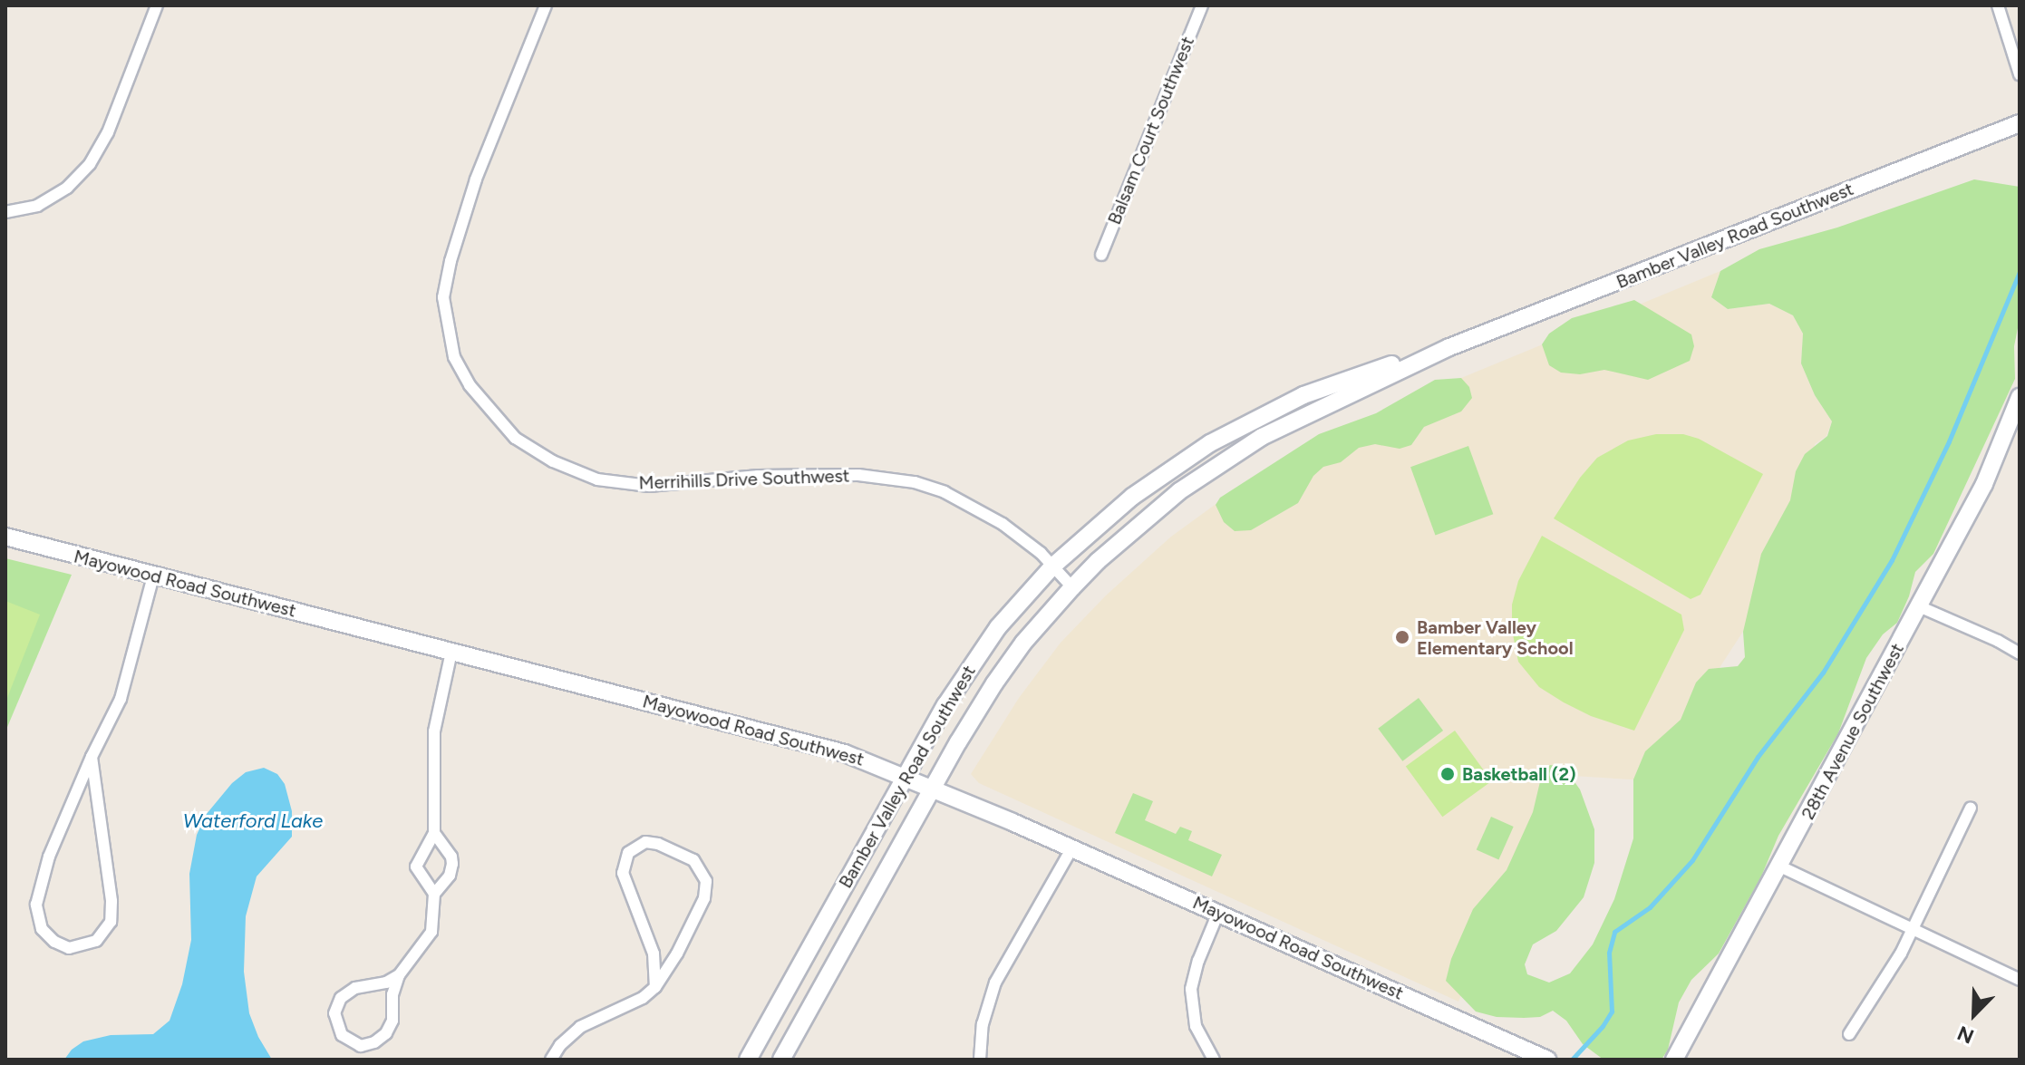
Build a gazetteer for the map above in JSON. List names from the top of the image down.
{
  "streets": {
    "main road": ["Bamber Valley Road Southwest", "Mayowood Road Southwest", "28th Avenue Southwest"],
    "street": ["Balsam Court Southwest", "Merrihills Drive Southwest"]
  },
  "crossings": [
    ["Bamber Valley Road Southwest", "Merrihills Drive Southwest"],
    ["Bamber Valley Road Southwest", "Mayowood Road Southwest"]
  ],
  "water": ["Waterford Lake"],
  "places": ["Bamber Valley Elementary School", "Basketball (2)"],
  "north": "bottom left"
}
